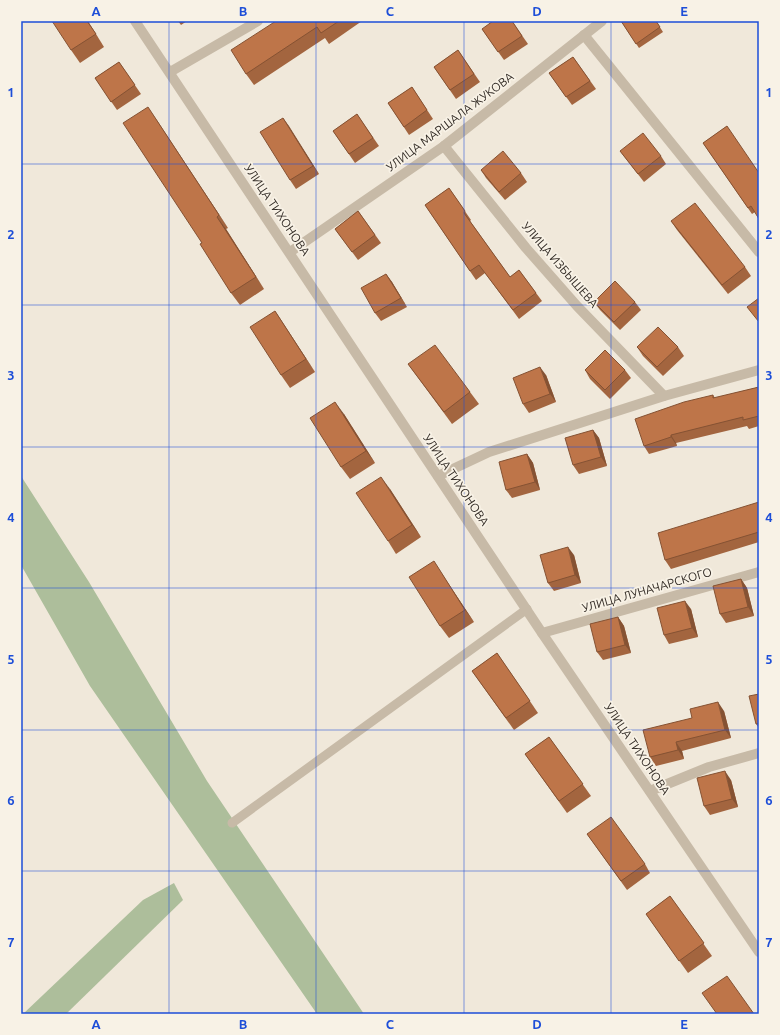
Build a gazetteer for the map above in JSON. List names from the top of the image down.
{
  "streets": {
    "street": [
      "УЛИЦА МАРШАЛА ЖУКОВА",
      "УЛИЦА ТИХОНОВА",
      "УЛИЦА ИЗБЫШЕВА",
      "УЛИЦА ЛУНАЧАРСКОГО"
    ]
  },
  "crossings": [
    ["УЛИЦА МАРШАЛА ЖУКОВА", "УЛИЦА ТИХОНОВА"],
    ["УЛИЦА МАРШАЛА ЖУКОВА", "УЛИЦА ИЗБЫШЕВА"],
    ["УЛИЦА ТИХОНОВА", "УЛИЦА ЛУНАЧАРСКОГО"]
  ],
  "grid": {
    "columns": [
      "A",
      "B",
      "C",
      "D",
      "E"
    ],
    "rows": [
      "1",
      "2",
      "3",
      "4",
      "5",
      "6",
      "7"
    ]
  }
}
